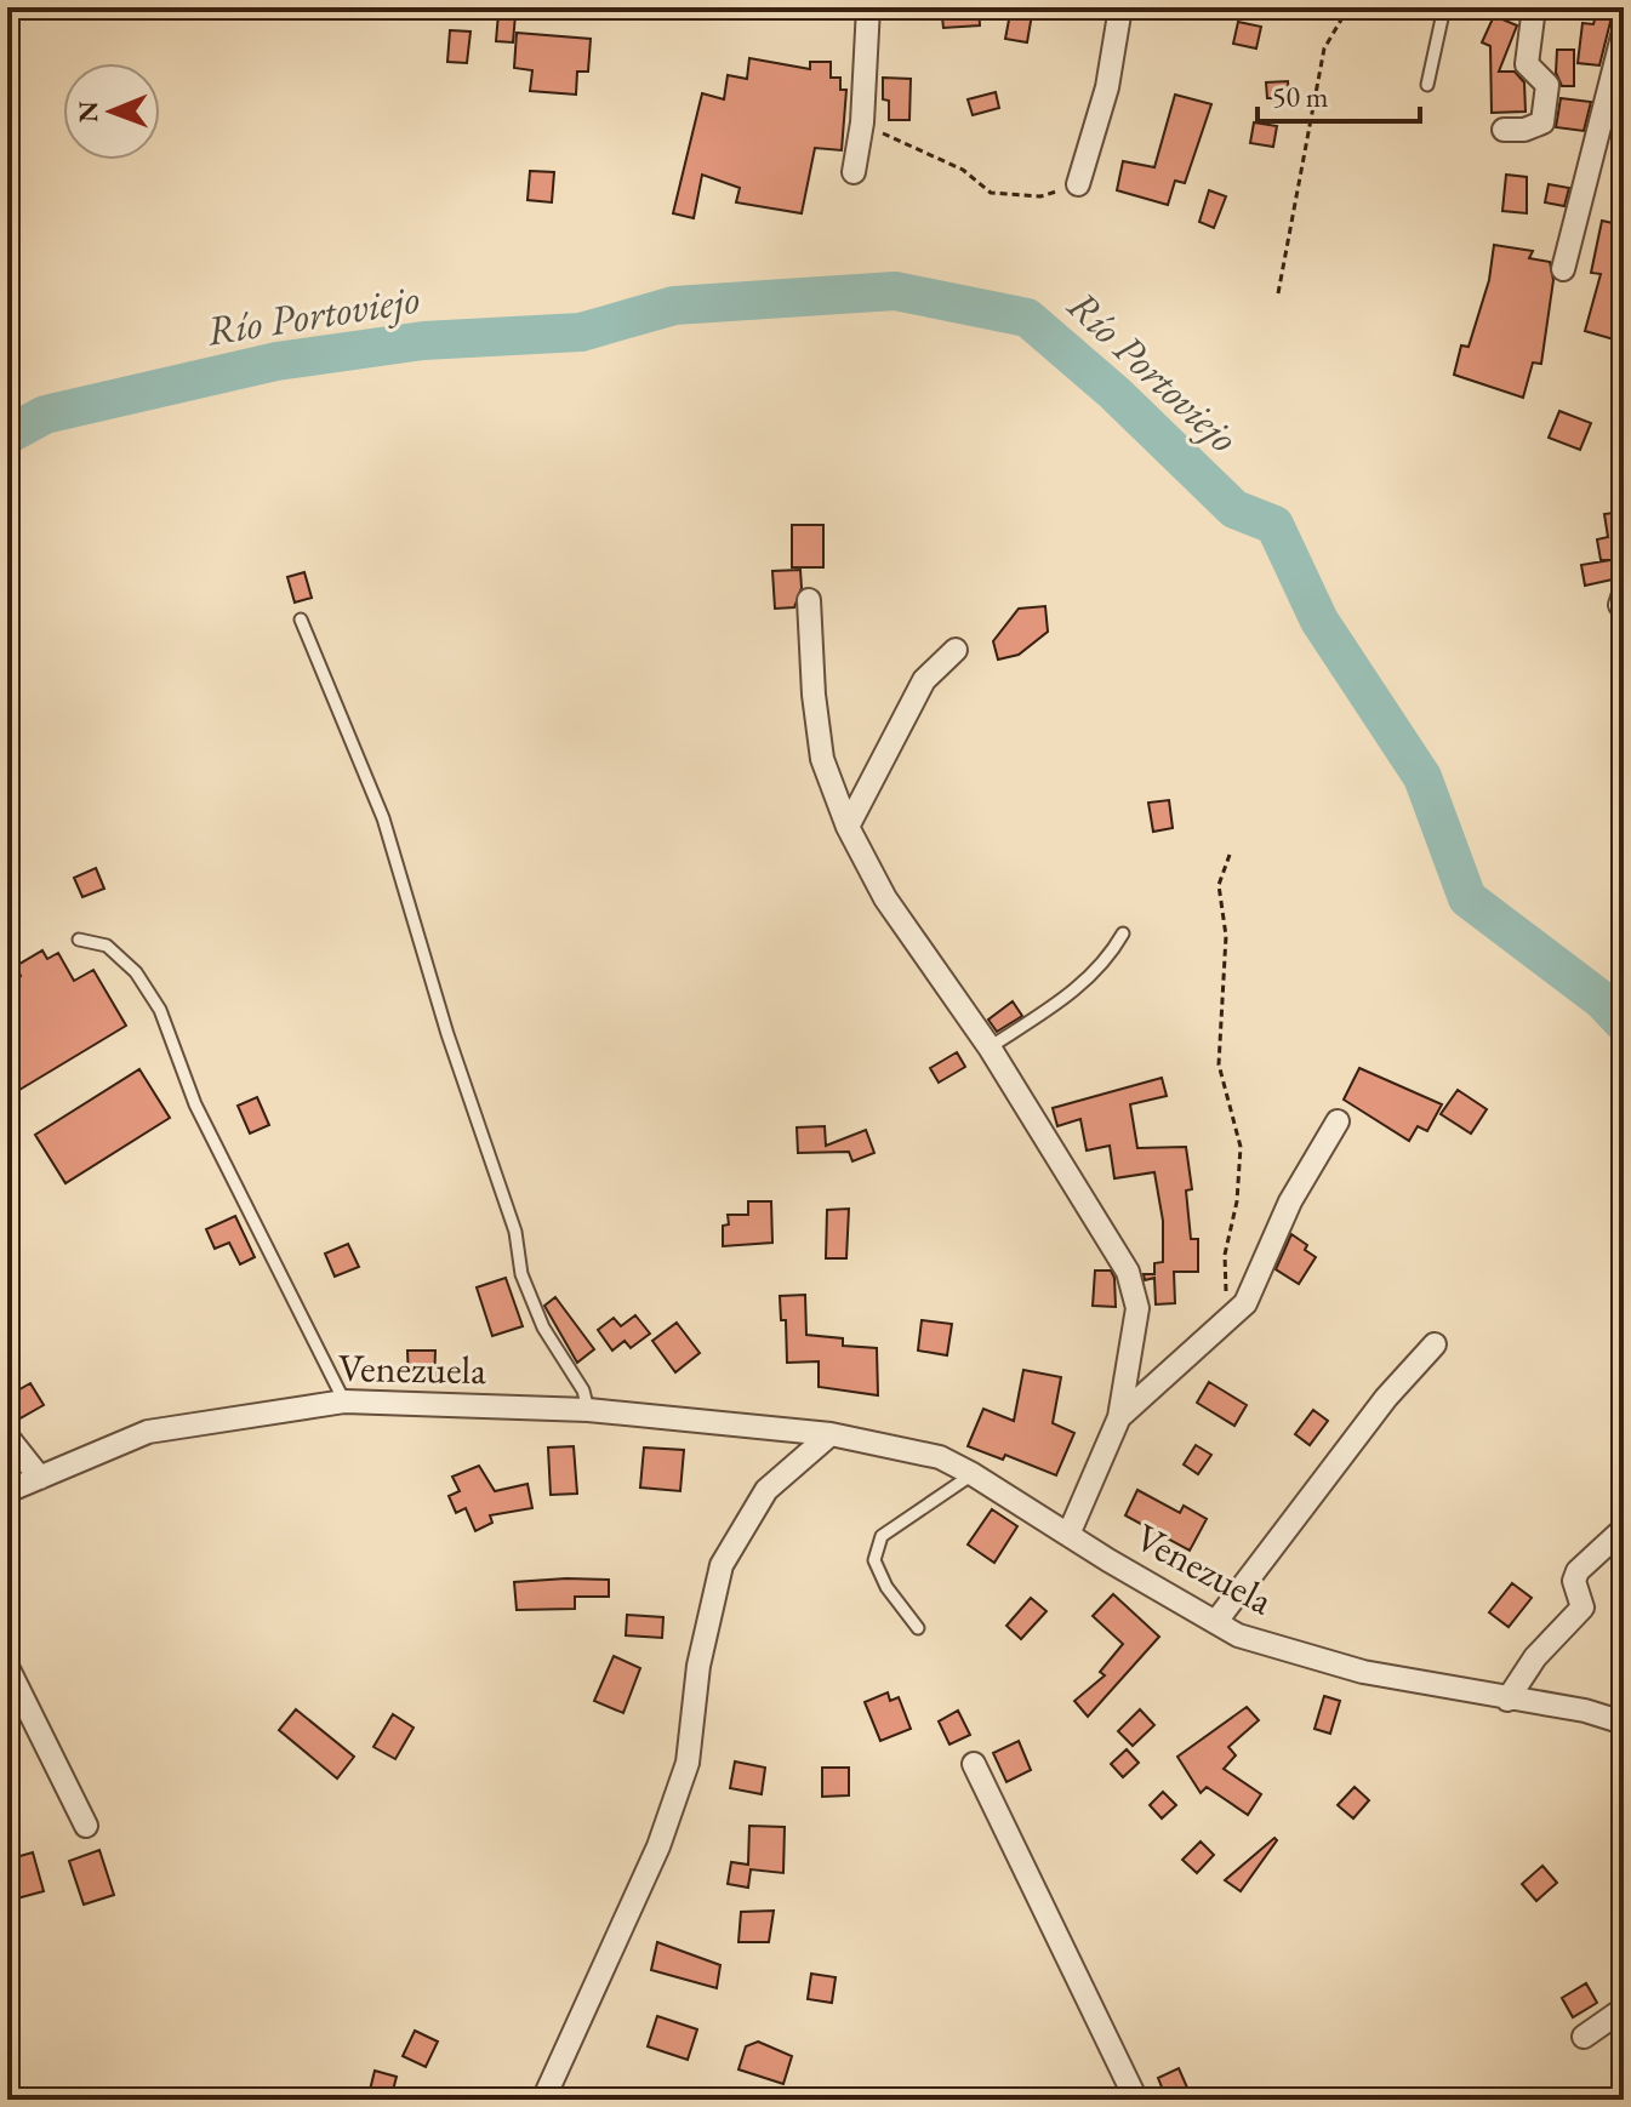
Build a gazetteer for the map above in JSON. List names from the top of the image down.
{
  "streets": {
    "street": ["Venezuela"]
  },
  "water": ["Río Portoviejo"],
  "scale_bar": "50 m",
  "north": "left"
}
